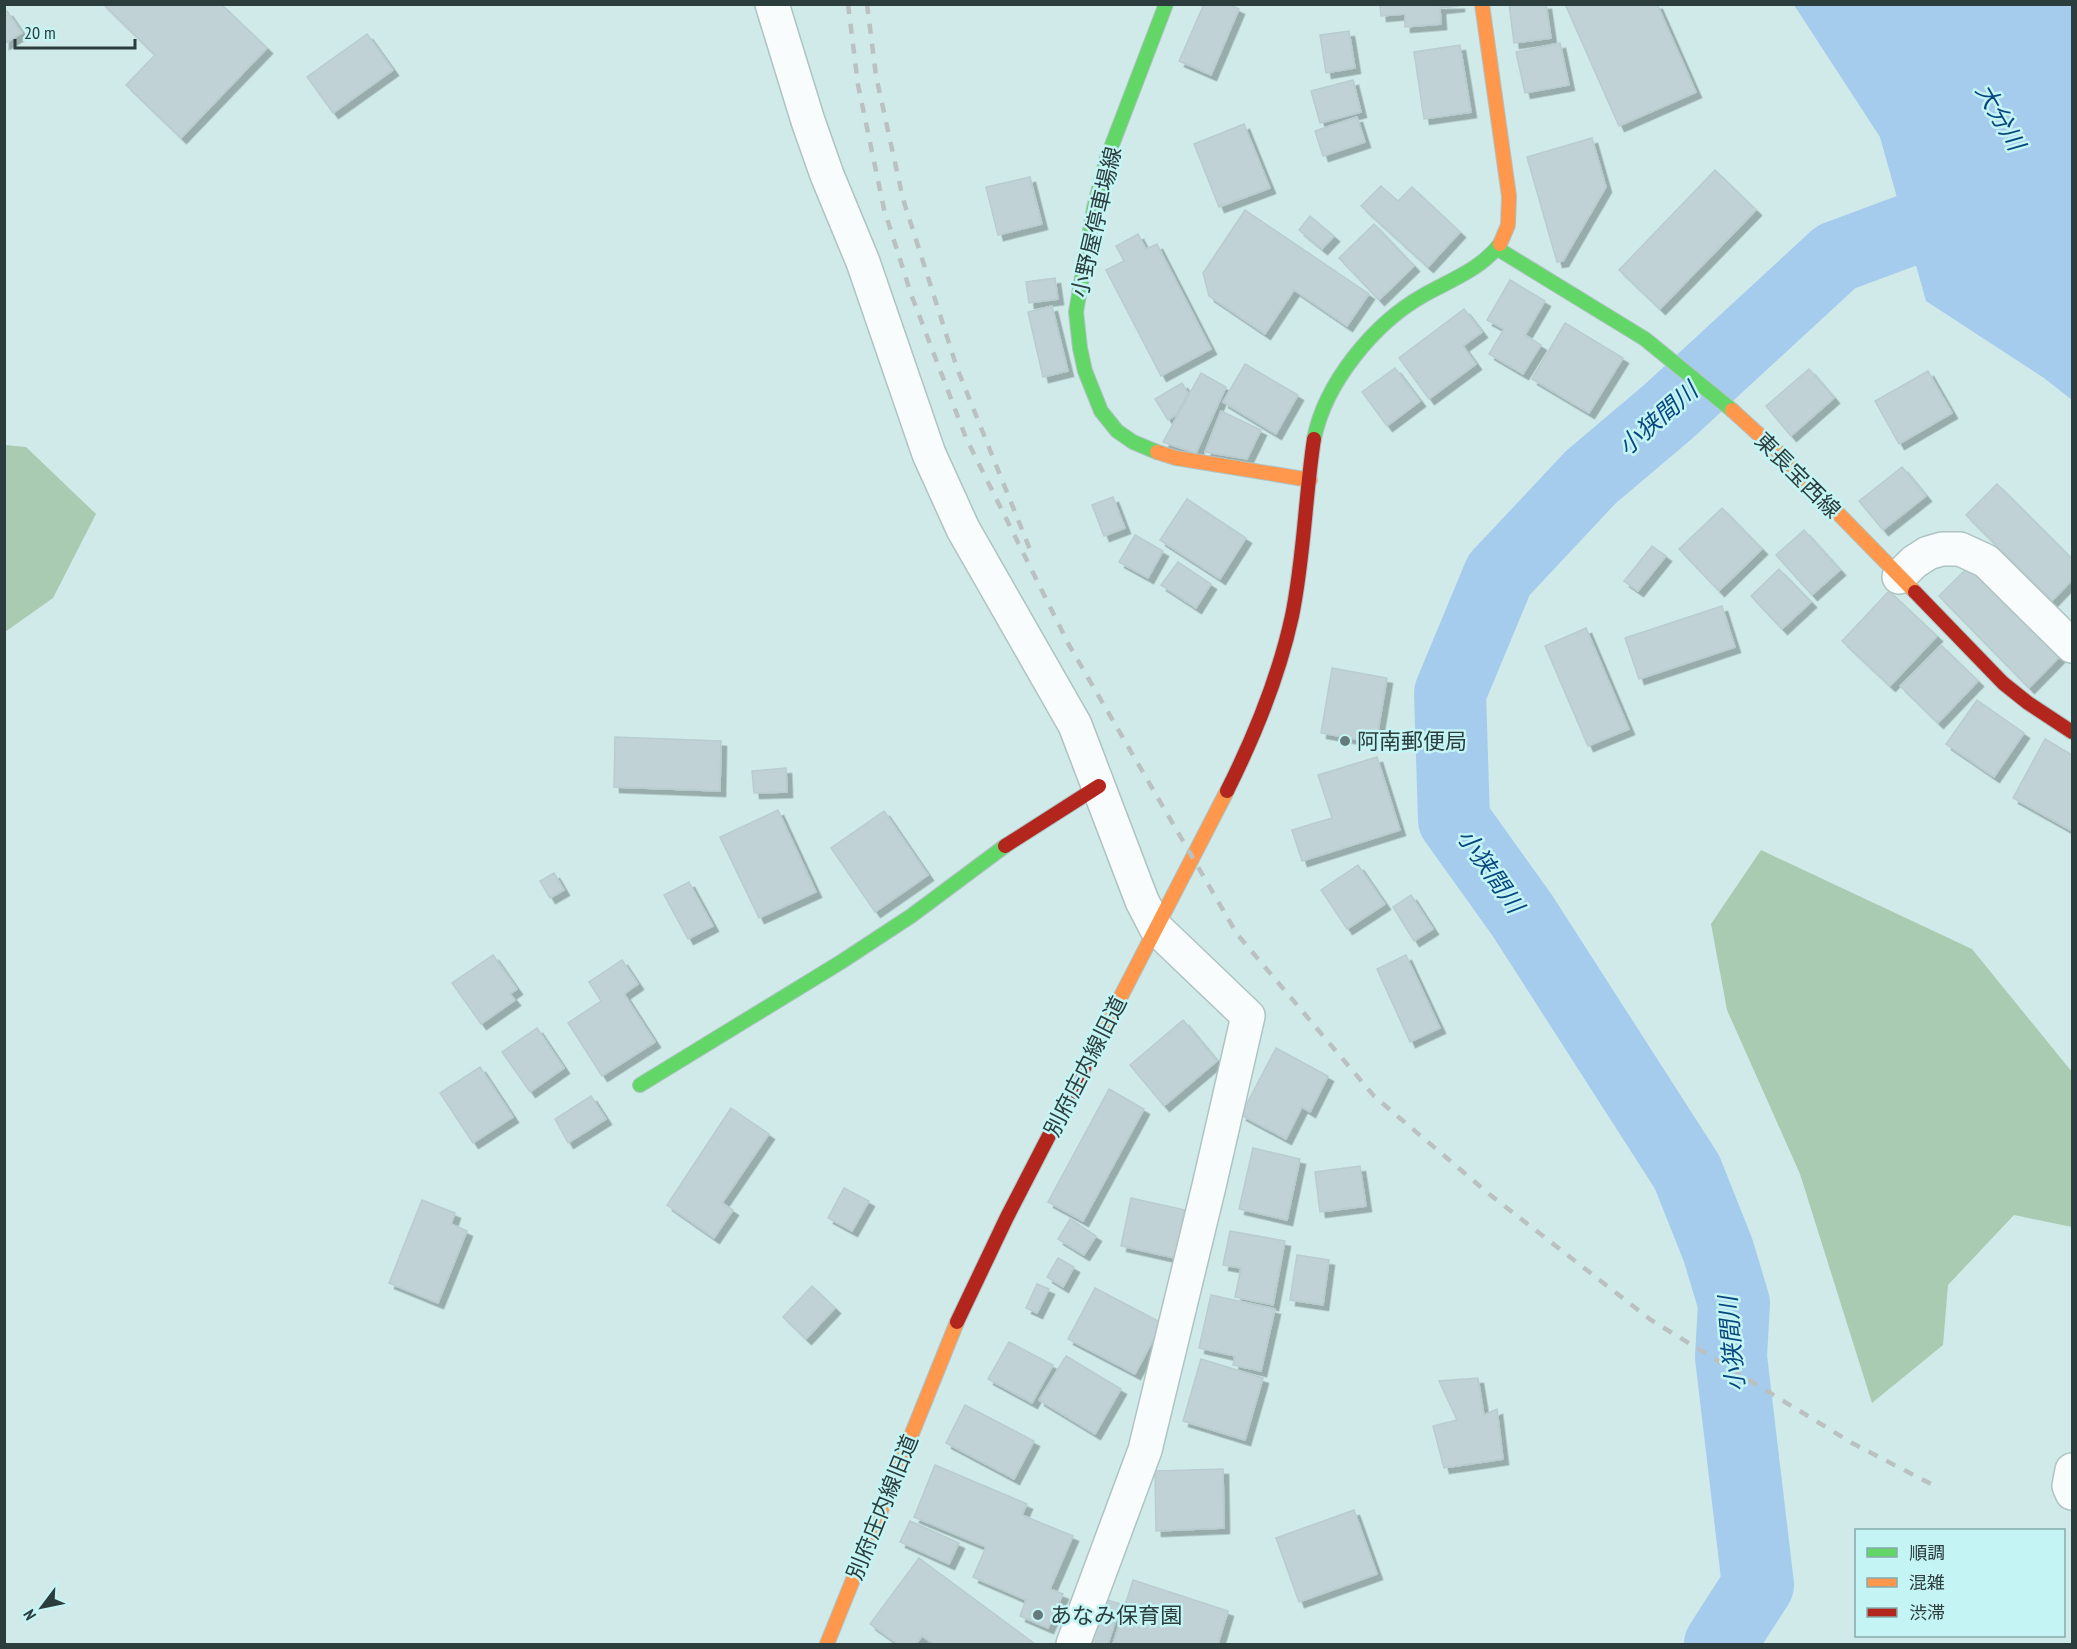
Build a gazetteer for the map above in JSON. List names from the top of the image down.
{
  "streets": {
    "main road": ["小野屋停車場線", "東長宝西線", "別府庄内線旧道"]
  },
  "crossings": [
    ["小野屋停車場線", "別府庄内線旧道"]
  ],
  "water": ["大分川", "小狭間川"],
  "places": ["阿南郵便局", "あなみ保育園"],
  "legend": ["順調", "混雑", "渋滞"],
  "scale_bar": "20 m",
  "north": "bottom left"
}
